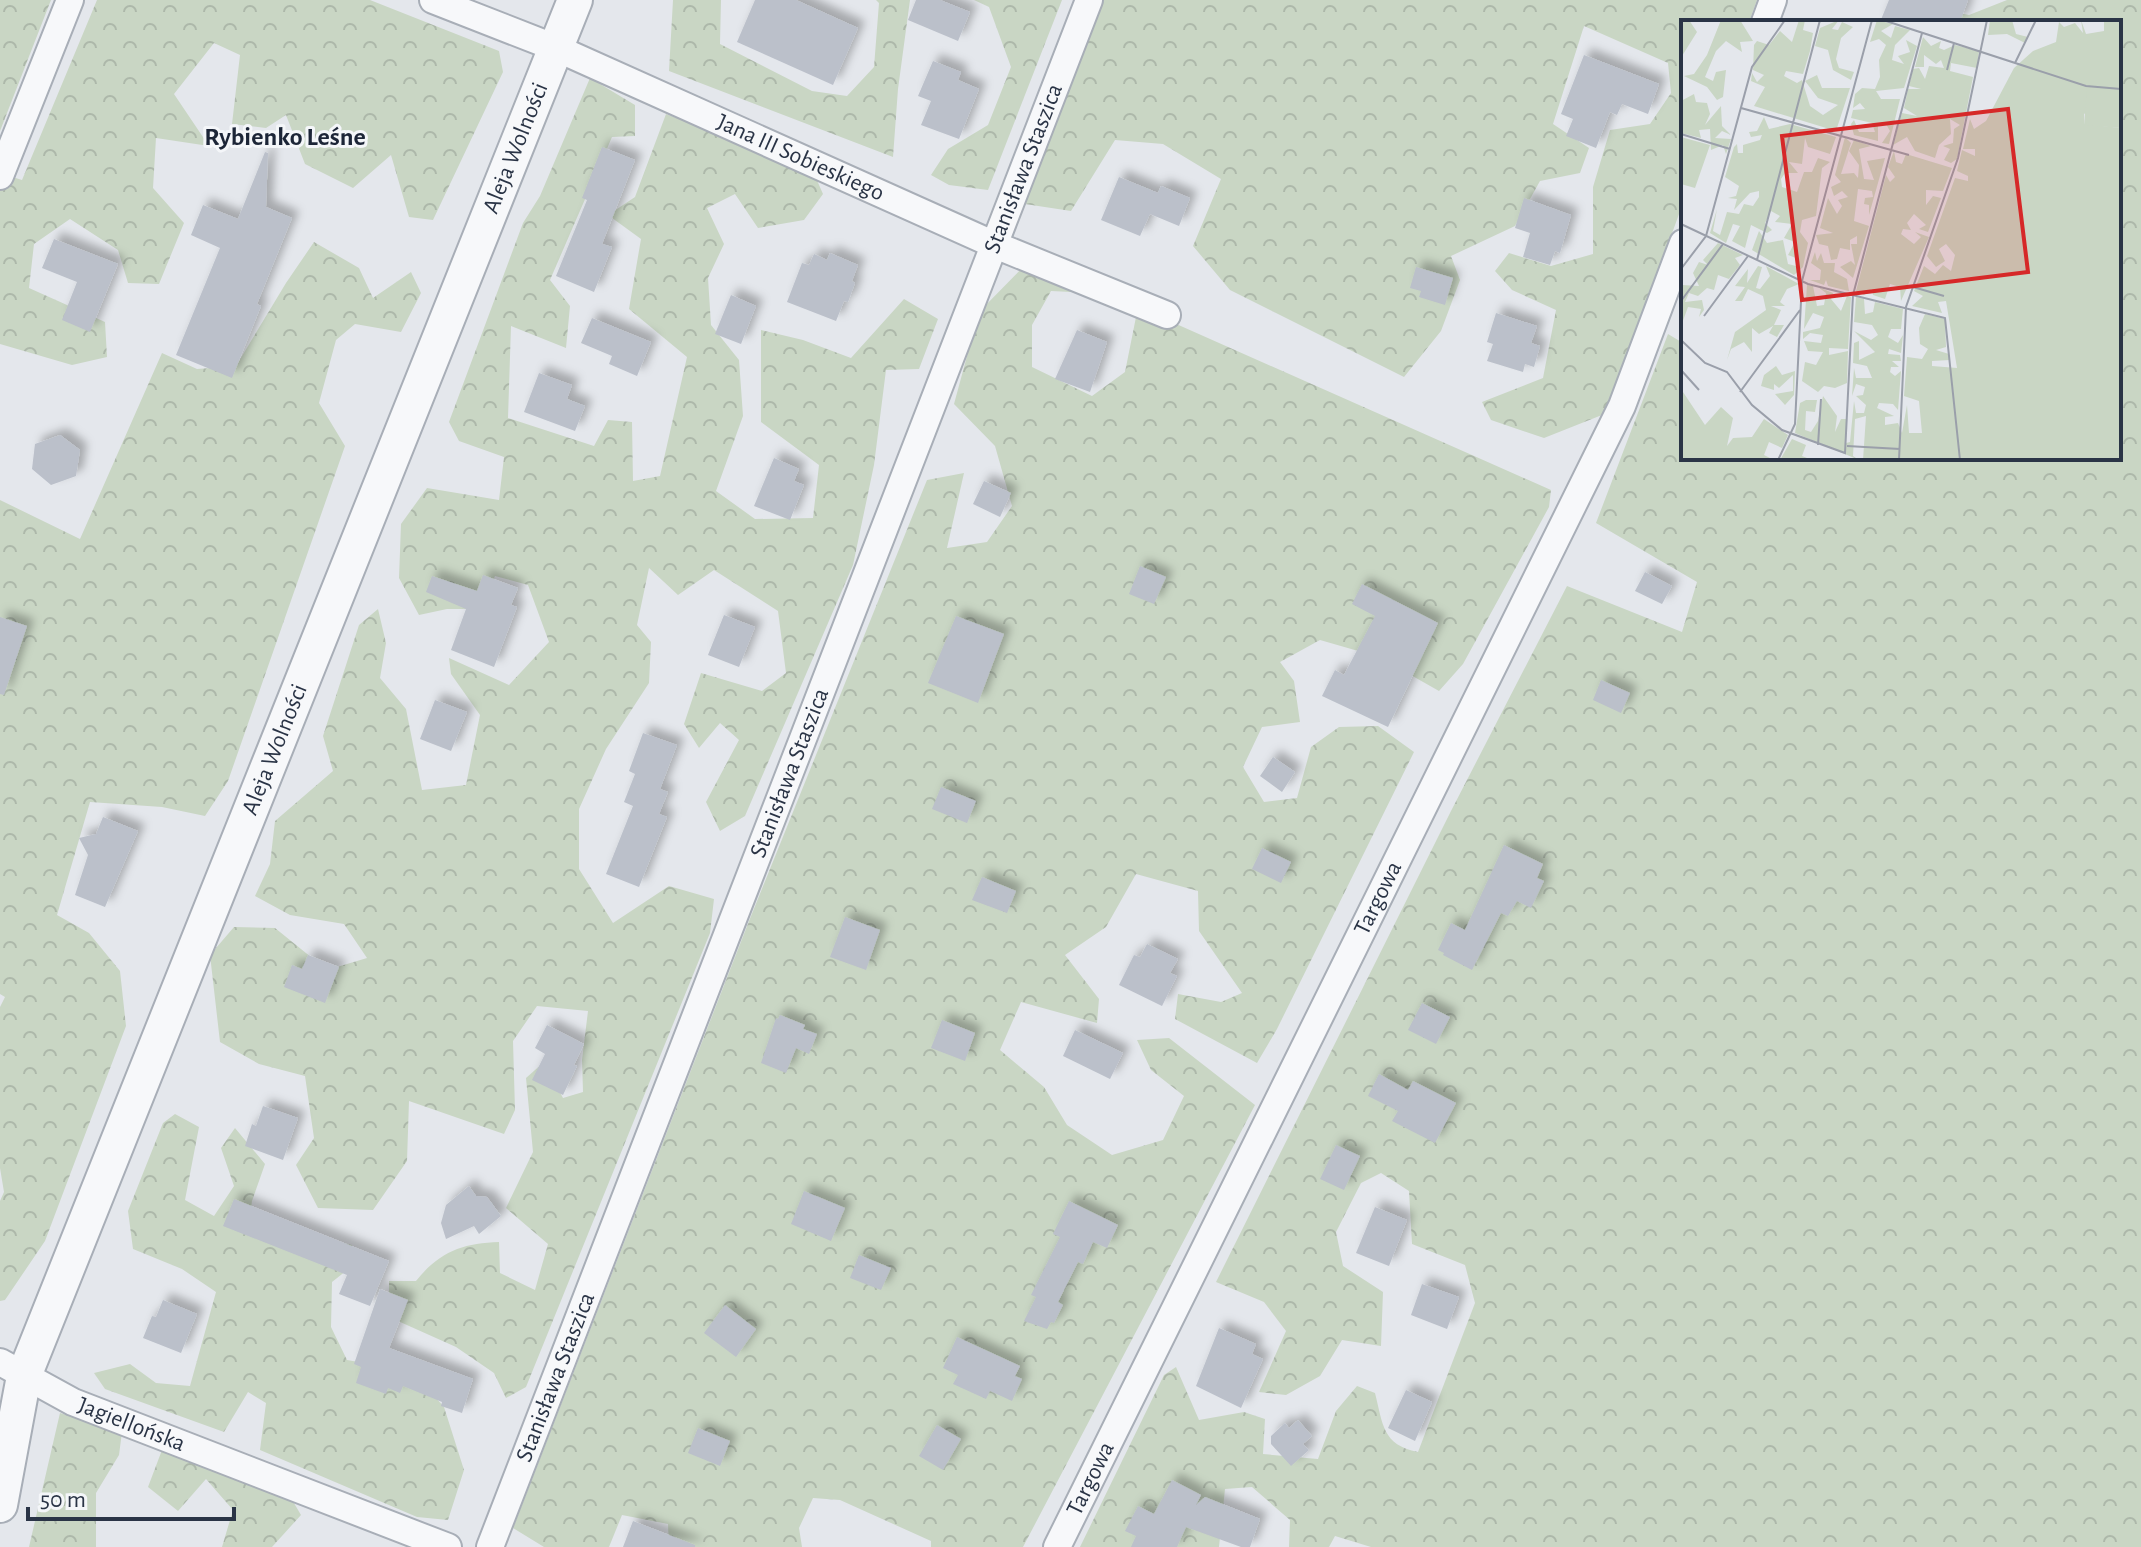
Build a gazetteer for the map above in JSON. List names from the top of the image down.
{
  "streets": {
    "street": [
      "Aleja Wolności",
      "Jana III Sobieskiego",
      "Stanisława Staszica",
      "Targowa",
      "Jagiellońska"
    ]
  },
  "crossings": [
    ["Aleja Wolności", "Jana III Sobieskiego"],
    ["Aleja Wolności", "Jagiellońska"],
    ["Jana III Sobieskiego", "Stanisława Staszica"]
  ],
  "districts": ["Rybienko Leśne"],
  "scale_bar": "50 m"
}
